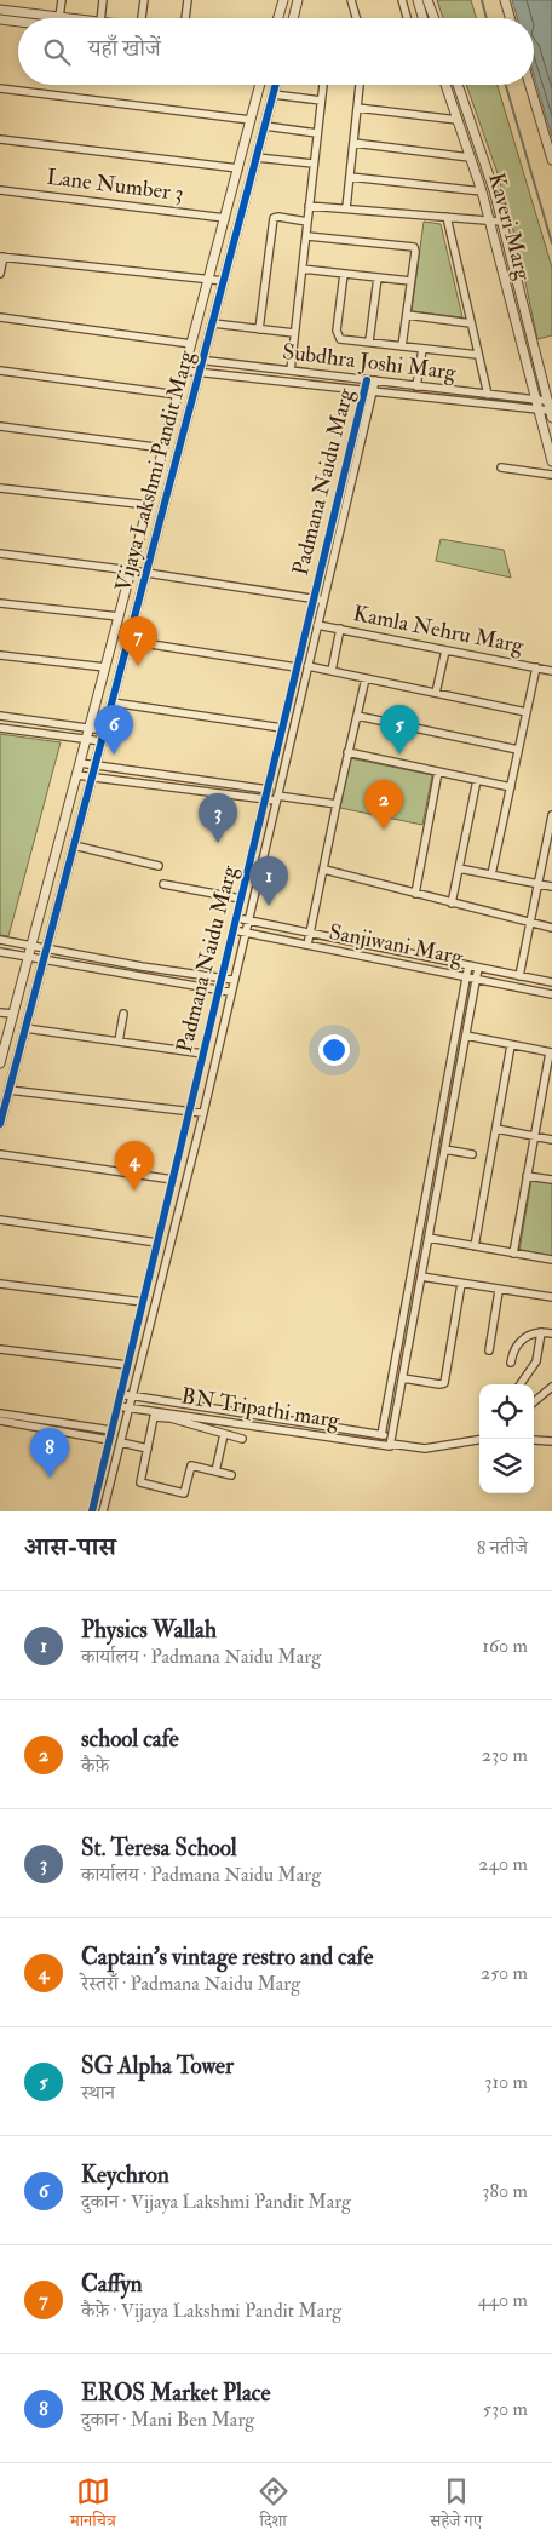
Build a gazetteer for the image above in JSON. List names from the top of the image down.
{
  "streets": {
    "street": [
      "Lane Number 3",
      "Kaveri Marg",
      "Subdhra Joshi Marg",
      "Vijaya Lakshmi Pandit Marg",
      "Padmana Naidu Marg",
      "Kamla Nehru Marg",
      "Sanjiwani Marg",
      "BN Tripathi marg"
    ]
  },
  "crossings": [
    ["Lane Number 3", "Vijaya Lakshmi Pandit Marg"],
    ["Kaveri Marg", "Subdhra Joshi Marg"],
    ["Subdhra Joshi Marg", "Vijaya Lakshmi Pandit Marg"],
    ["Subdhra Joshi Marg", "Padmana Naidu Marg"],
    ["Padmana Naidu Marg", "Kamla Nehru Marg"],
    ["Padmana Naidu Marg", "Sanjiwani Marg"],
    ["Padmana Naidu Marg", "BN Tripathi marg"]
  ],
  "page": {
    "search": "यहाँ खोजें",
    "pins": [
      "7",
      "5",
      "6",
      "2",
      "3",
      "1",
      "4",
      "8"
    ],
    "heading": ["आस-पास", "8 नतीजे"],
    "list": [
      {
        "mark": "1",
        "name": "Physics Wallah",
        "note": "कार्यालय · Padmana Naidu Marg",
        "value": "160 m"
      },
      {
        "mark": "2",
        "name": "school cafe",
        "note": "कैफ़े",
        "value": "230 m"
      },
      {
        "mark": "3",
        "name": "St. Teresa School",
        "note": "कार्यालय · Padmana Naidu Marg",
        "value": "240 m"
      },
      {
        "mark": "4",
        "name": "Captain's vintage restro and cafe",
        "note": "रेस्तराँ · Padmana Naidu Marg",
        "value": "250 m"
      },
      {
        "mark": "5",
        "name": "SG Alpha Tower",
        "note": "स्थान",
        "value": "310 m"
      },
      {
        "mark": "6",
        "name": "Keychron",
        "note": "दुकान · Vijaya Lakshmi Pandit Marg",
        "value": "380 m"
      },
      {
        "mark": "7",
        "name": "Caffyn",
        "note": "कैफ़े · Vijaya Lakshmi Pandit Marg",
        "value": "440 m"
      },
      {
        "mark": "8",
        "name": "EROS Market Place",
        "note": "दुकान · Mani Ben Marg",
        "value": "530 m"
      }
    ],
    "nav": ["मानचित्र", "दिशा", "सहेजे गए"]
  }
}
